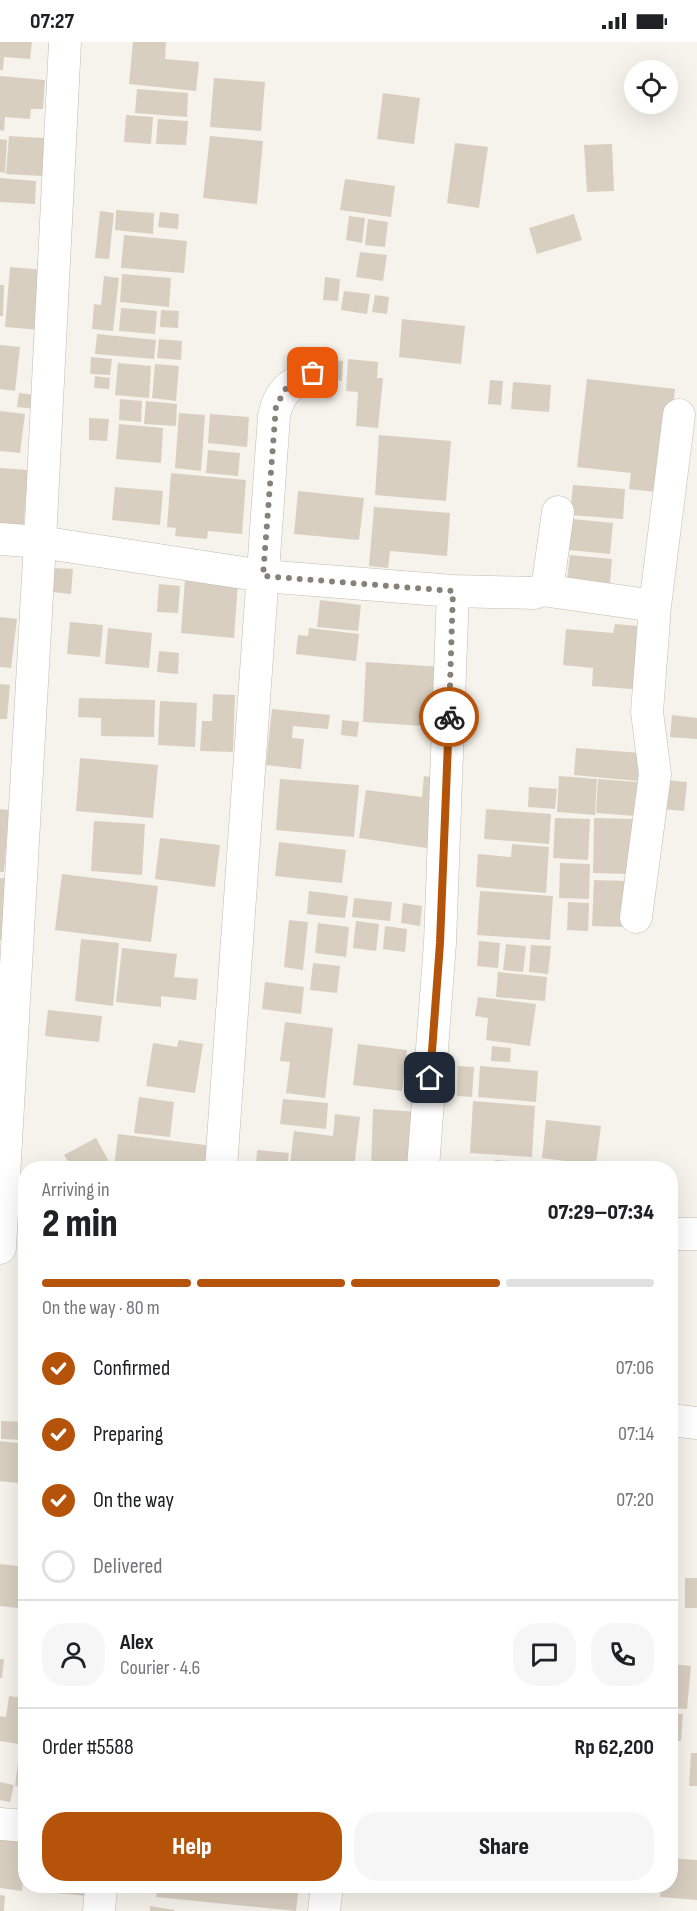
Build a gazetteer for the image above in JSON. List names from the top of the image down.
{
  "page": {
    "status": "07:27",
    "heading": ["2 min", "Arriving in", "07:29–07:34"],
    "panel": [
      "Alex",
      "Courier · 4.6",
      "Order #5588",
      "Rp 62,200"
    ],
    "bar": "On the way · 80 m",
    "list": [
      ["Confirmed", "07:06"],
      ["Preparing", "07:14"],
      ["On the way", "07:20"],
      "Delivered"
    ],
    "buttons": ["Help", "Share"]
  }
}
